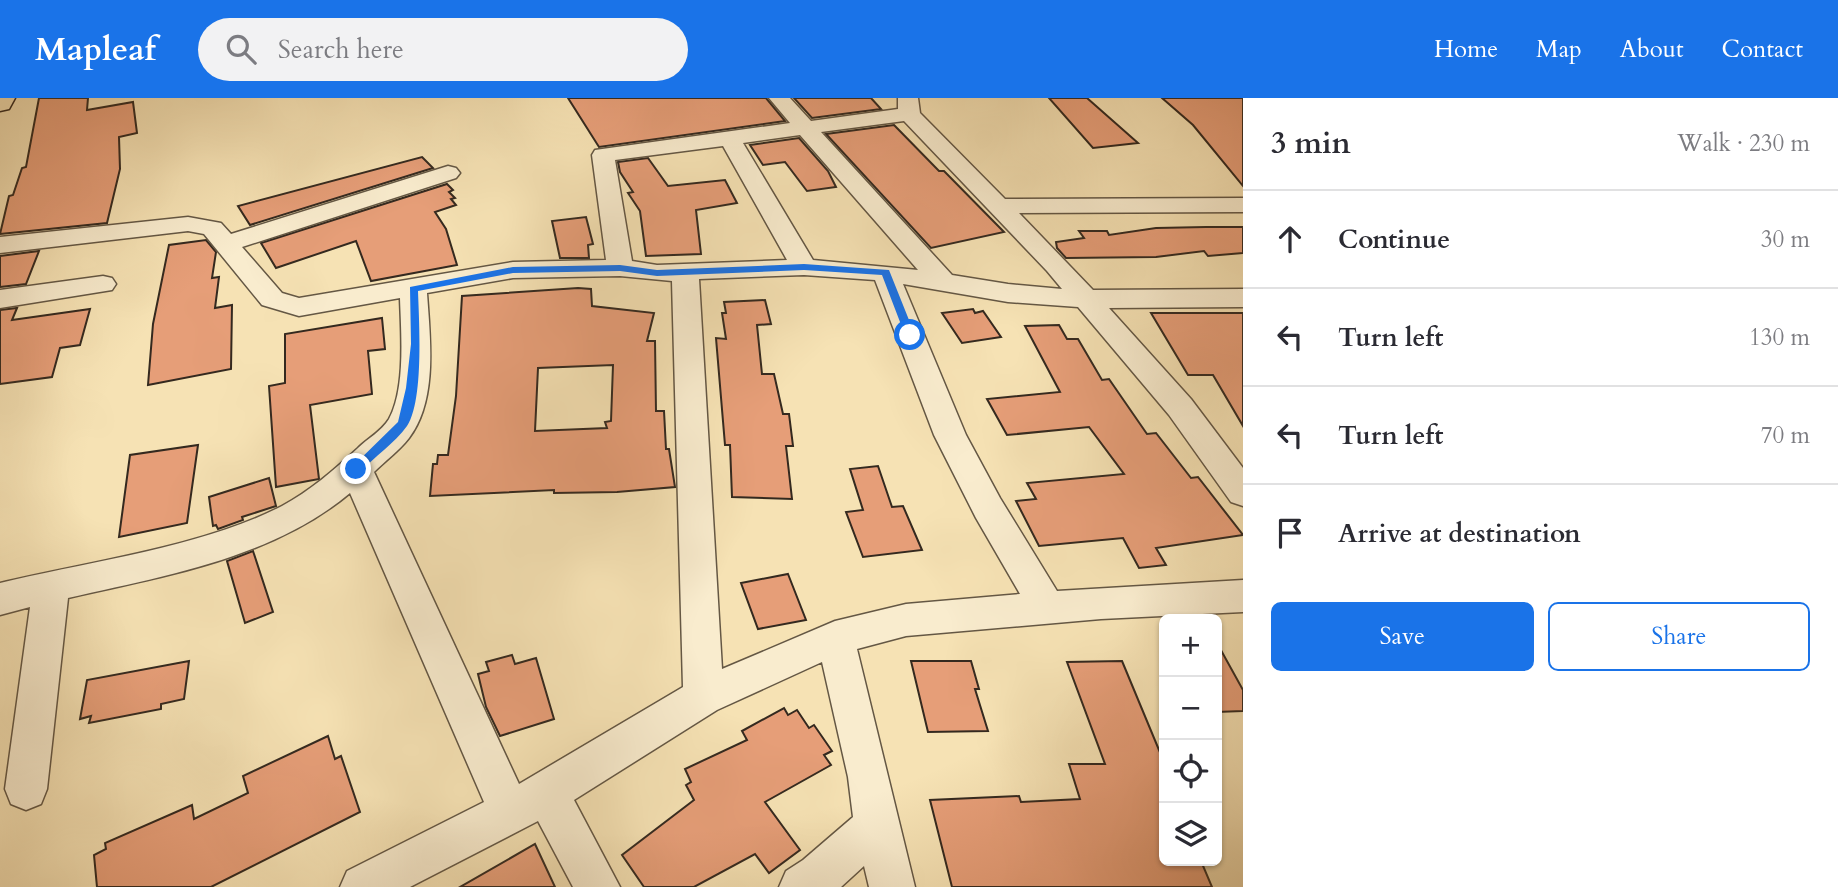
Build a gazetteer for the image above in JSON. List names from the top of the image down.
{
  "page": {
    "header": "Mapleaf",
    "search": "Search here",
    "nav": [
      "Home",
      "Map",
      "About",
      "Contact"
    ],
    "heading": ["3 min", "Walk · 230 m"],
    "list": [
      ["Continue", "30 m"],
      ["Turn left", "130 m"],
      ["Turn left", "70 m"],
      "Arrive at destination"
    ],
    "buttons": ["Save", "Share"],
    "map_buttons": ["+", "−"]
  }
}
